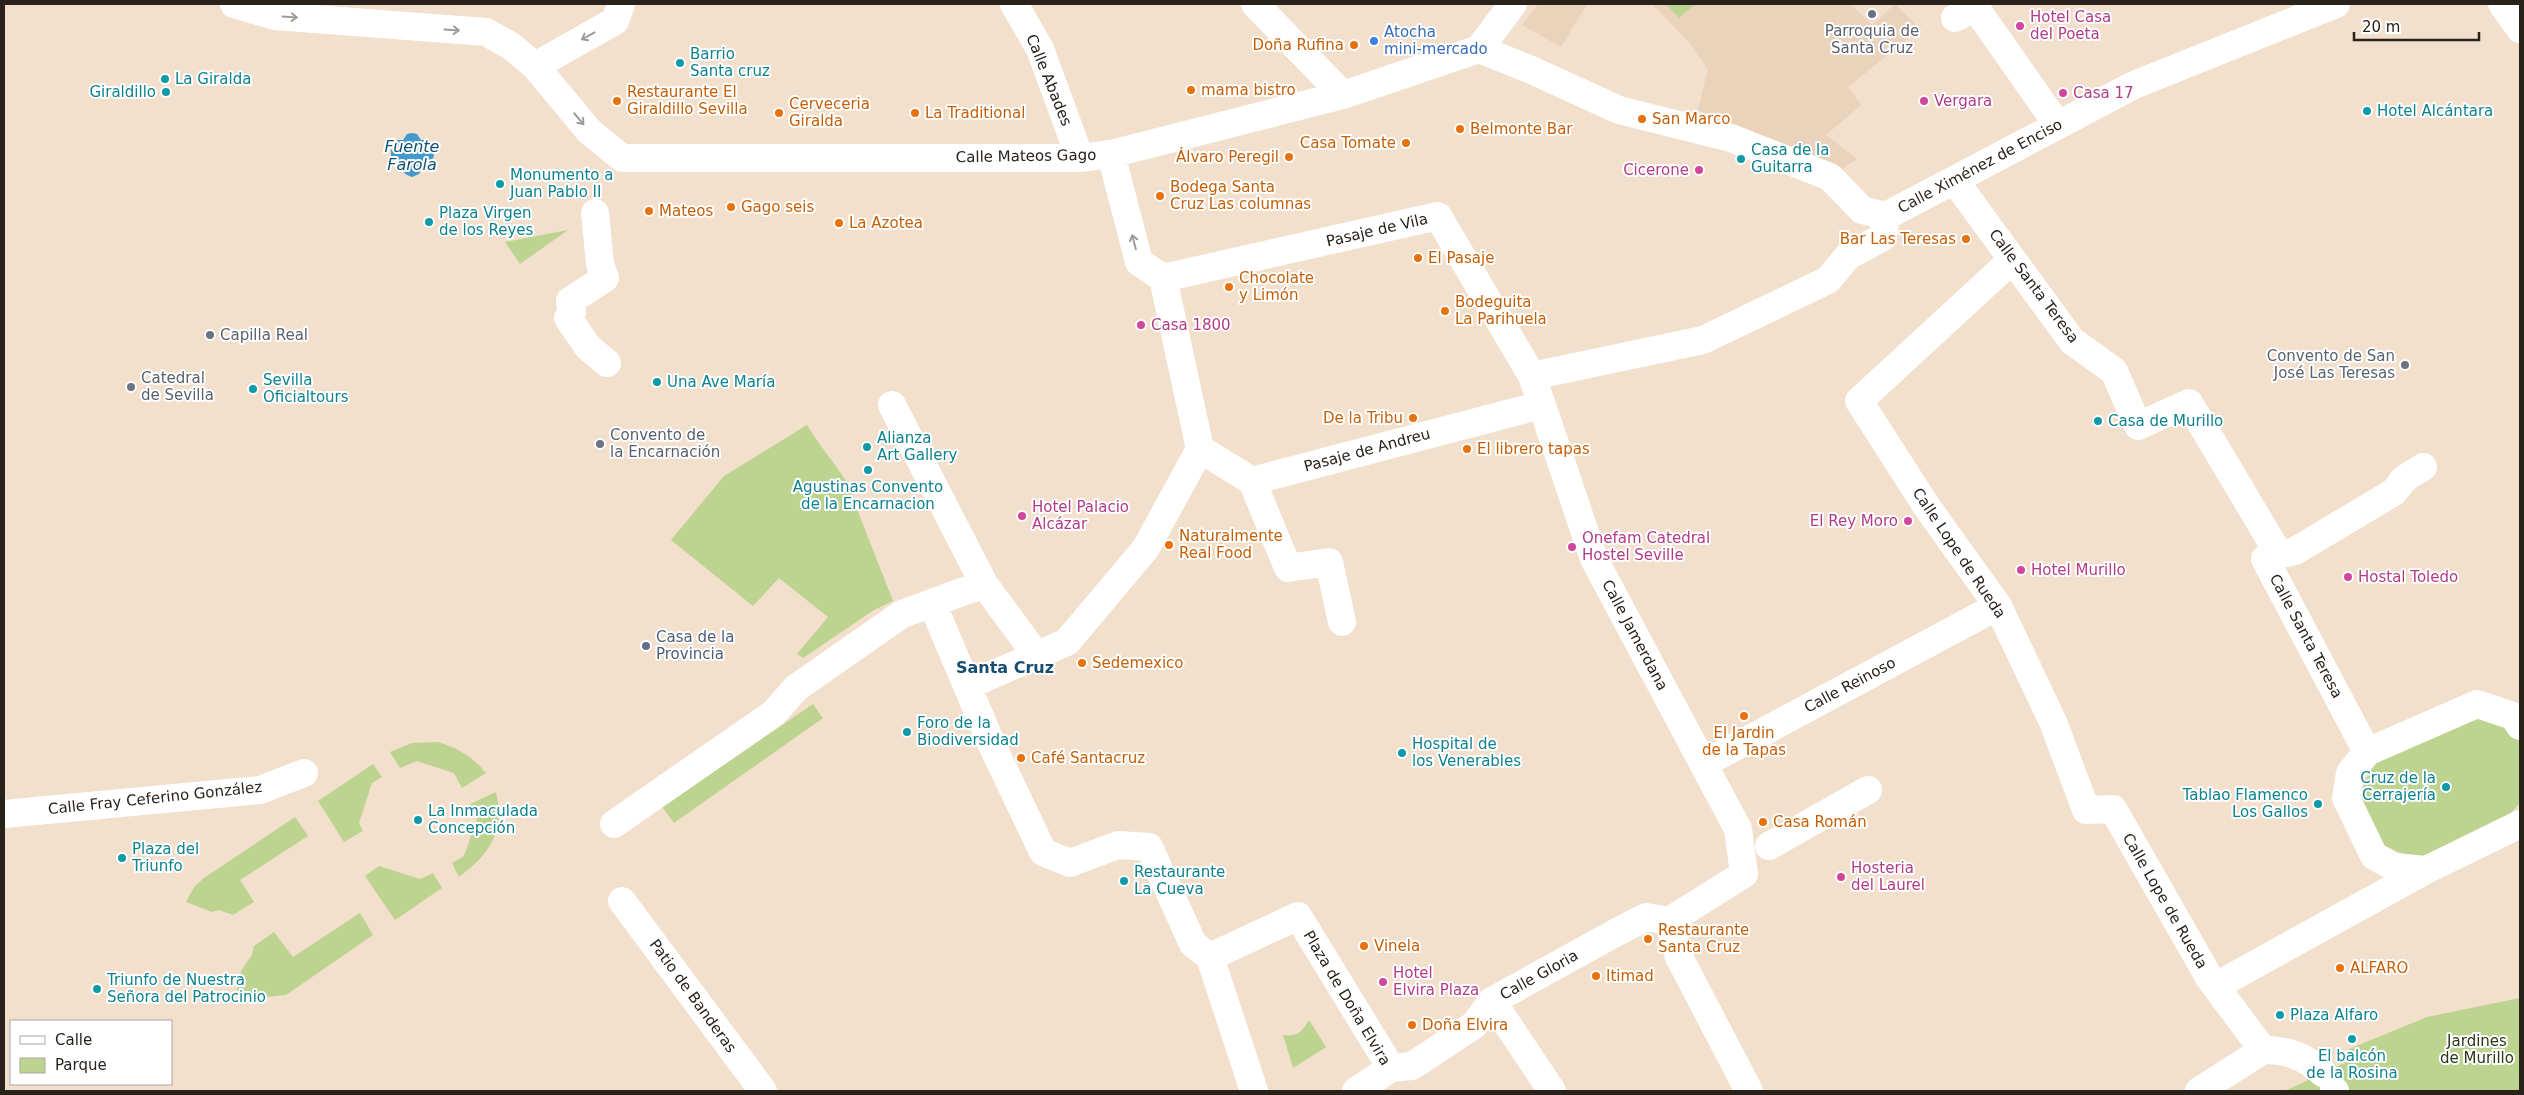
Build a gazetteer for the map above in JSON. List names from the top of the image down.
{
  "streets": {
    "street": [
      "Calle Abades",
      "Calle Mateos Gago",
      "Calle Ximénez de Enciso",
      "Pasaje de Vila",
      "Calle Santa Teresa",
      "Pasaje de Andreu",
      "Calle Lope de Rueda",
      "Calle Jamerdana",
      "Calle Reinoso",
      "Calle Fray Ceferino González",
      "Calle Gloria",
      "Patio de Banderas",
      "Plaza de Doña Elvira"
    ]
  },
  "crossings": [
    ["Calle Abades", "Calle Mateos Gago"],
    ["Calle Ximénez de Enciso", "Pasaje de Vila"],
    ["Calle Ximénez de Enciso", "Calle Santa Teresa"],
    ["Calle Ximénez de Enciso", "Calle Jamerdana"],
    ["Pasaje de Vila", "Calle Jamerdana"],
    ["Calle Santa Teresa", "Calle Lope de Rueda"],
    ["Pasaje de Andreu", "Calle Jamerdana"],
    ["Calle Lope de Rueda", "Calle Reinoso"],
    ["Calle Jamerdana", "Calle Reinoso"],
    ["Calle Jamerdana", "Calle Gloria"],
    ["Calle Gloria", "Plaza de Doña Elvira"]
  ],
  "one_way": ["Calle Mateos Gago"],
  "districts": ["Santa Cruz"],
  "water": ["Fuente Farola"],
  "parks": ["Jardines de Murillo"],
  "places": [
    "Parroquia de Santa Cruz",
    "Hotel Casa del Poeta",
    "Atocha mini-mercado",
    "Doña Rufina",
    "Barrio Santa cruz",
    "La Giralda",
    "mama bistro",
    "Giraldillo",
    "Casa 17",
    "Restaurante El Giraldillo Sevilla",
    "Vergara",
    "Hotel Alcántara",
    "Cerveceria Giralda",
    "La Traditional",
    "San Marco",
    "Belmonte Bar",
    "Casa Tomate",
    "Álvaro Peregil",
    "Casa de la Guitarra",
    "Cicerone",
    "Monumento a Juan Pablo II",
    "Bodega Santa Cruz Las columnas",
    "Gago seis",
    "Mateos",
    "Plaza Virgen de los Reyes",
    "La Azotea",
    "Bar Las Teresas",
    "El Pasaje",
    "Chocolate y Limón",
    "Bodeguita La Parihuela",
    "Casa 1800",
    "Capilla Real",
    "Convento de San José Las Teresas",
    "Una Ave María",
    "Catedral de Sevilla",
    "Sevilla Oficialtours",
    "De la Tribu",
    "Casa de Murillo",
    "Convento de la Encarnación",
    "Alianza Art Gallery",
    "El librero tapas",
    "Agustinas Convento de la Encarnacion",
    "Hotel Palacio Alcázar",
    "El Rey Moro",
    "Naturalmente Real Food",
    "Onefam Catedral Hostel Seville",
    "Hotel Murillo",
    "Hostal Toledo",
    "Casa de la Provincia",
    "Sedemexico",
    "El Jardin de la Tapas",
    "Foro de la Biodiversidad",
    "Hospital de los Venerables",
    "Café Santacruz",
    "Cruz de la Cerrajería",
    "Tablao Flamenco Los Gallos",
    "La Inmaculada Concepción",
    "Casa Román",
    "Plaza del Triunfo",
    "Hosteria del Laurel",
    "Restaurante La Cueva",
    "Restaurante Santa Cruz",
    "Vinela",
    "ALFARO",
    "Itimad",
    "Hotel Elvira Plaza",
    "Triunfo de Nuestra Señora del Patrocinio",
    "Plaza Alfaro",
    "Doña Elvira",
    "El balcón de la Rosina"
  ],
  "legend": ["Calle", "Parque"],
  "scale_bar": "20 m"
}
